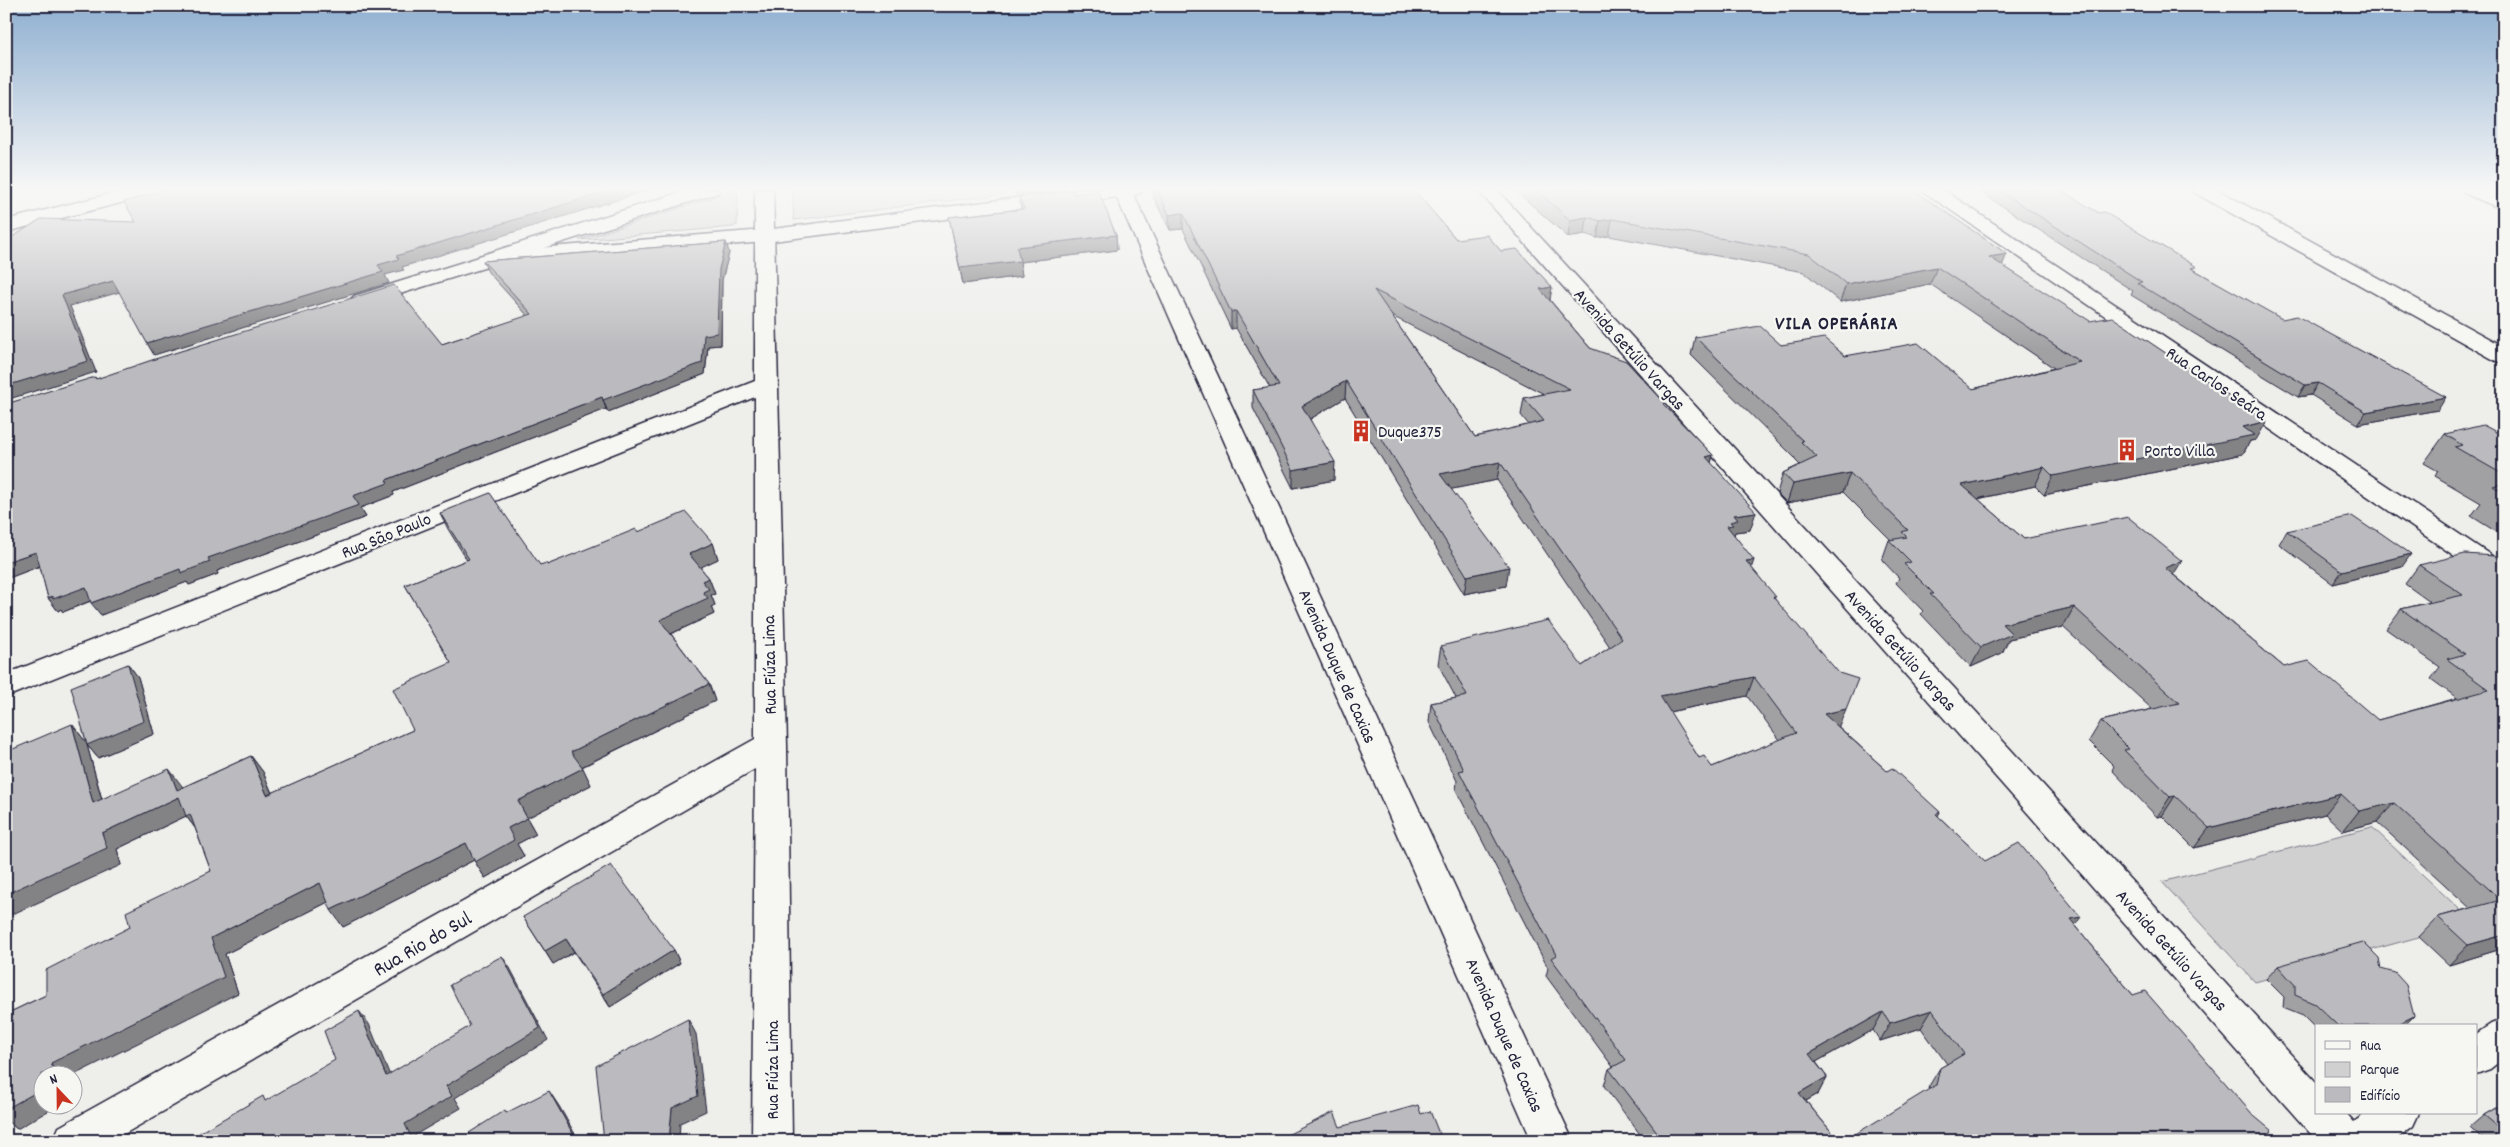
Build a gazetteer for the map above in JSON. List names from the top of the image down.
{
  "streets": {
    "street": [
      "Avenida Getúlio Vargas",
      "Rua Carlos Seára",
      "Rua São Paulo",
      "Rua Fiúza Lima",
      "Avenida Duque de Caxias",
      "Rua Rio do Sul"
    ]
  },
  "crossings": [
    ["Rua São Paulo", "Rua Fiúza Lima"],
    ["Rua Fiúza Lima", "Rua Rio do Sul"]
  ],
  "districts": ["VILA OPERÁRIA"],
  "places": {
    "building": ["Duque375", "Porto Villa"]
  },
  "legend": ["Rua", "Parque", "Edifício"],
  "north": "top"
}
